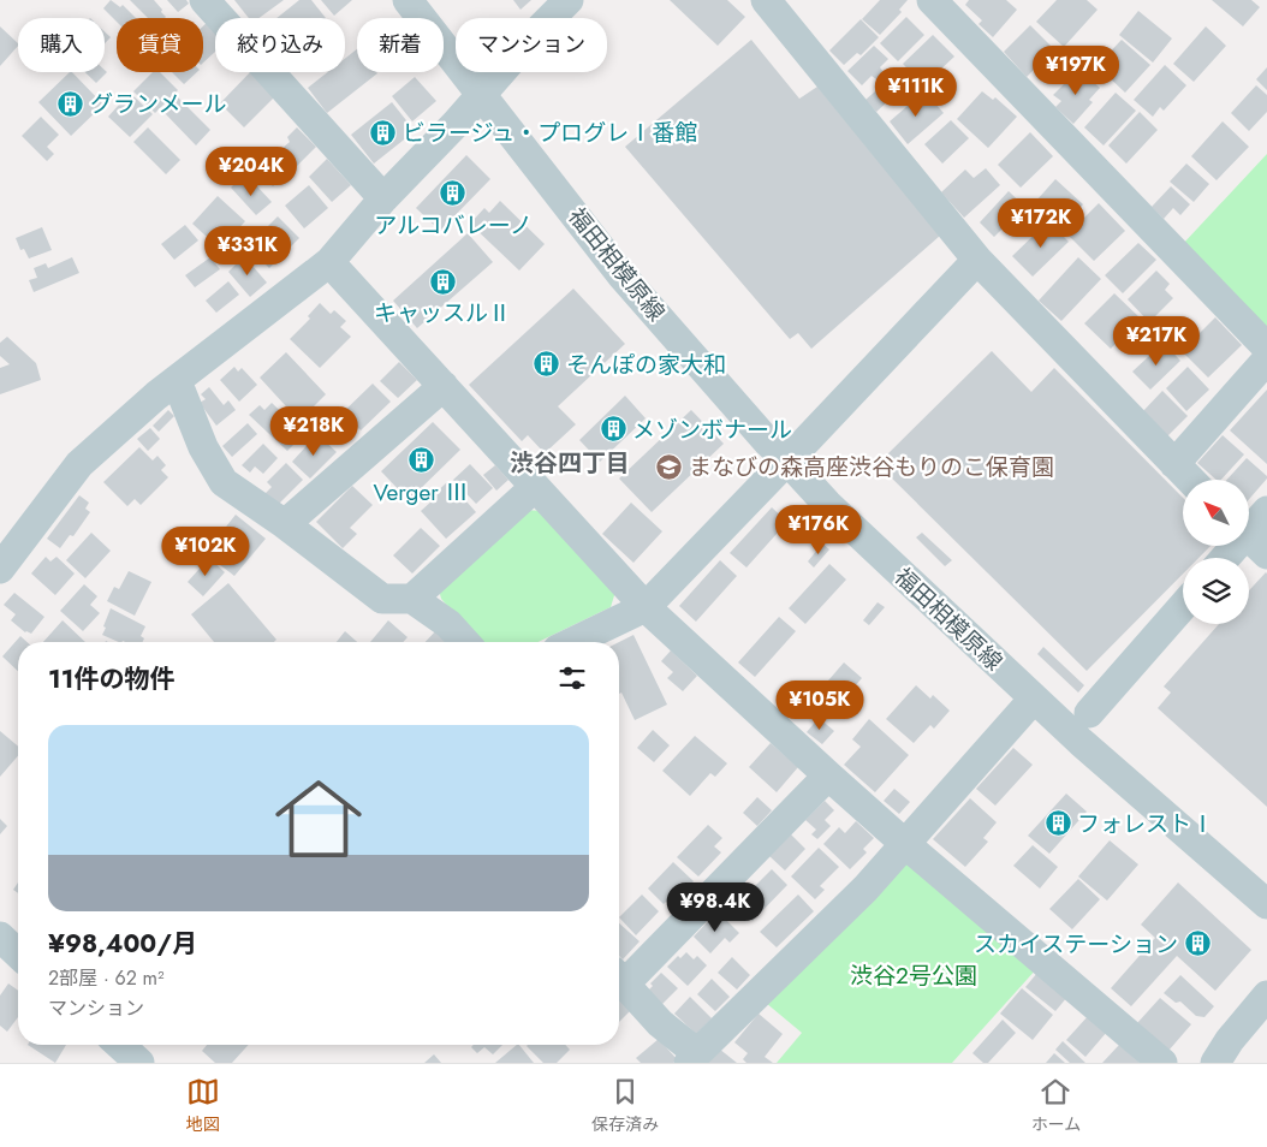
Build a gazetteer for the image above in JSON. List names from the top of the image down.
{
  "streets": {
    "street": ["福田相模原線"]
  },
  "districts": ["渋谷四丁目"],
  "parks": ["渋谷2号公園"],
  "places": {
    "building": [
      "グランメール",
      "ビラージュ・プログレⅠ番館",
      "アルコバレーノ",
      "キャッスルⅡ",
      "そんぽの家大和",
      "メゾンボナール",
      "Verger Ⅲ",
      "フォレストⅠ",
      "スカイステーション"
    ],
    "school or university": ["まなびの森高座渋谷もりのこ保育園"]
  },
  "north": "top left",
  "page": {
    "chip": [
      "購入",
      "賃貸",
      "絞り込み",
      "新着",
      "マンション"
    ],
    "price": [
      "¥197K",
      "¥111K",
      "¥204K",
      "¥172K",
      "¥331K",
      "¥217K",
      "¥218K",
      "¥176K",
      "¥102K",
      "¥105K",
      "¥98.4K"
    ],
    "heading": "11件の物件",
    "list": [
      {
        "name": "¥98,400/月",
        "note": "2部屋 · 62 m² · マンション"
      }
    ],
    "tabs": ["地図", "保存済み", "ホーム"]
  }
}
